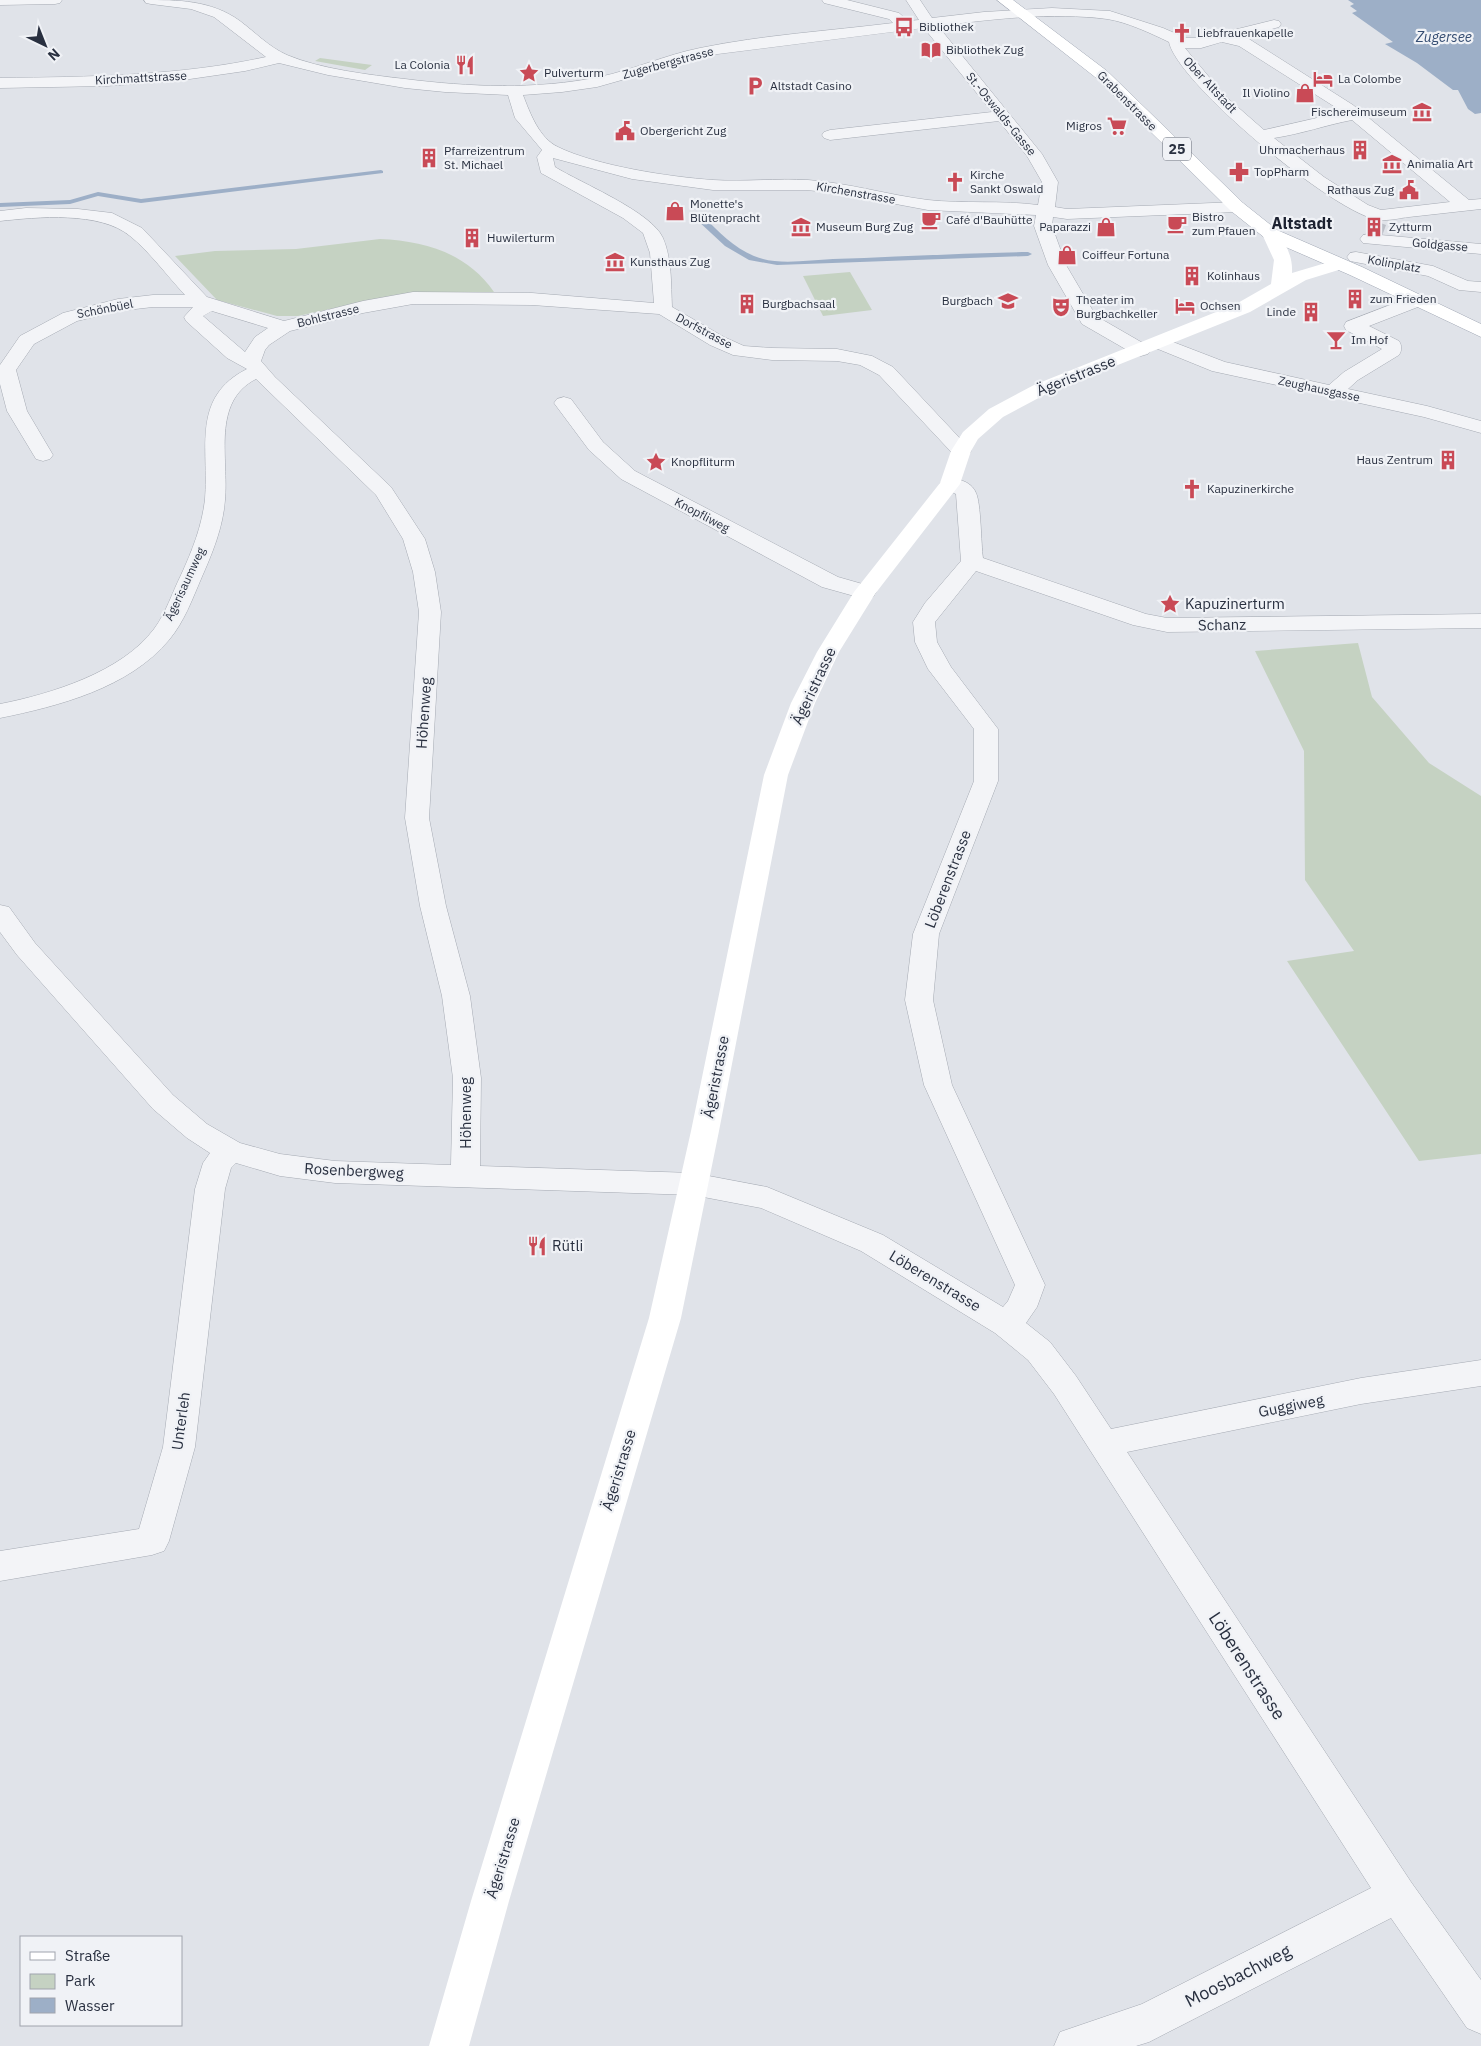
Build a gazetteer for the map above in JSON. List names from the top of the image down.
{
  "streets": {
    "main road": [
      "Grabenstrasse",
      "25",
      "Kolinplatz",
      "Ägeristrasse"
    ],
    "street": [
      "Zugerbergstrasse",
      "Kirchmattstrasse",
      "Ober Altstadt",
      "St.-Oswalds-Gasse",
      "Kirchenstrasse",
      "Goldgasse",
      "Schönbüel",
      "Bohlstrasse",
      "Dorfstrasse",
      "Zeughausgasse",
      "Knopfliweg",
      "Ägerisaumweg",
      "Schanz",
      "Höhenweg",
      "Löberenstrasse",
      "Rosenbergweg",
      "Guggiweg",
      "Unterleh",
      "Moosbachweg"
    ]
  },
  "crossings": [
    ["Zugerbergstrasse", "Kirchmattstrasse"],
    ["Zugerbergstrasse", "Ober Altstadt"],
    ["Zugerbergstrasse", "Grabenstrasse"],
    ["Zugerbergstrasse", "St.-Oswalds-Gasse"],
    ["Zugerbergstrasse", "25"],
    ["Zugerbergstrasse", "Kirchenstrasse"],
    ["Ober Altstadt", "Grabenstrasse"],
    ["Ober Altstadt", "25"],
    ["Ober Altstadt", "Goldgasse"],
    ["Ober Altstadt", "Kolinplatz"],
    ["Grabenstrasse", "25"],
    ["Grabenstrasse", "Kirchenstrasse"],
    ["Grabenstrasse", "Kolinplatz"],
    ["St.-Oswalds-Gasse", "Kirchenstrasse"],
    ["St.-Oswalds-Gasse", "Ägeristrasse"],
    ["25", "Kolinplatz"],
    ["Kirchenstrasse", "Dorfstrasse"],
    ["Goldgasse", "Kolinplatz"],
    ["Kolinplatz", "Ägeristrasse"],
    ["Schönbüel", "Bohlstrasse"],
    ["Bohlstrasse", "Dorfstrasse"],
    ["Dorfstrasse", "Ägeristrasse"],
    ["Ägeristrasse", "Zeughausgasse"],
    ["Ägeristrasse", "Knopfliweg"],
    ["Ägeristrasse", "Löberenstrasse"],
    ["Ägeristrasse", "Rosenbergweg"],
    ["Ägerisaumweg", "Höhenweg"],
    ["Schanz", "Löberenstrasse"],
    ["Höhenweg", "Rosenbergweg"],
    ["Löberenstrasse", "Rosenbergweg"],
    ["Löberenstrasse", "Guggiweg"],
    ["Löberenstrasse", "Moosbachweg"],
    ["Rosenbergweg", "Unterleh"]
  ],
  "districts": ["Altstadt"],
  "water": ["Zugersee"],
  "places": {
    "bus stop": ["Bibliothek"],
    "church": ["Liebfrauenkapelle", "Kirche Sankt Oswald", "Kapuzinerkirche"],
    "library": ["Bibliothek Zug"],
    "restaurant": ["La Colonia", "Rütli"],
    "place": ["Pulverturm", "Knopfliturm", "Kapuzinerturm"],
    "hotel": ["La Colombe", "Ochsen"],
    "parking": ["Altstadt Casino"],
    "shop": [
      "Il Violino",
      "Monette's Blütenpracht",
      "Paparazzi",
      "Coiffeur Fortuna"
    ],
    "museum": [
      "Fischereimuseum",
      "Animalia Art",
      "Museum Burg Zug",
      "Kunsthaus Zug"
    ],
    "supermarket": ["Migros"],
    "public building": ["Obergericht Zug", "Rathaus Zug"],
    "building": [
      "Uhrmacherhaus",
      "Pfarreizentrum St. Michael",
      "Zytturm",
      "Huwilerturm",
      "Kolinhaus",
      "zum Frieden",
      "Burgbachsaal",
      "Linde",
      "Haus Zentrum"
    ],
    "pharmacy": ["TopPharm"],
    "cafe": ["Café d'Bauhütte", "Bistro zum Pfauen"],
    "school or university": ["Burgbach"],
    "theatre": ["Theater im Burgbachkeller"],
    "bar": ["Im Hof"]
  },
  "legend": ["Straße", "Park", "Wasser"],
  "north": "bottom right"
}
